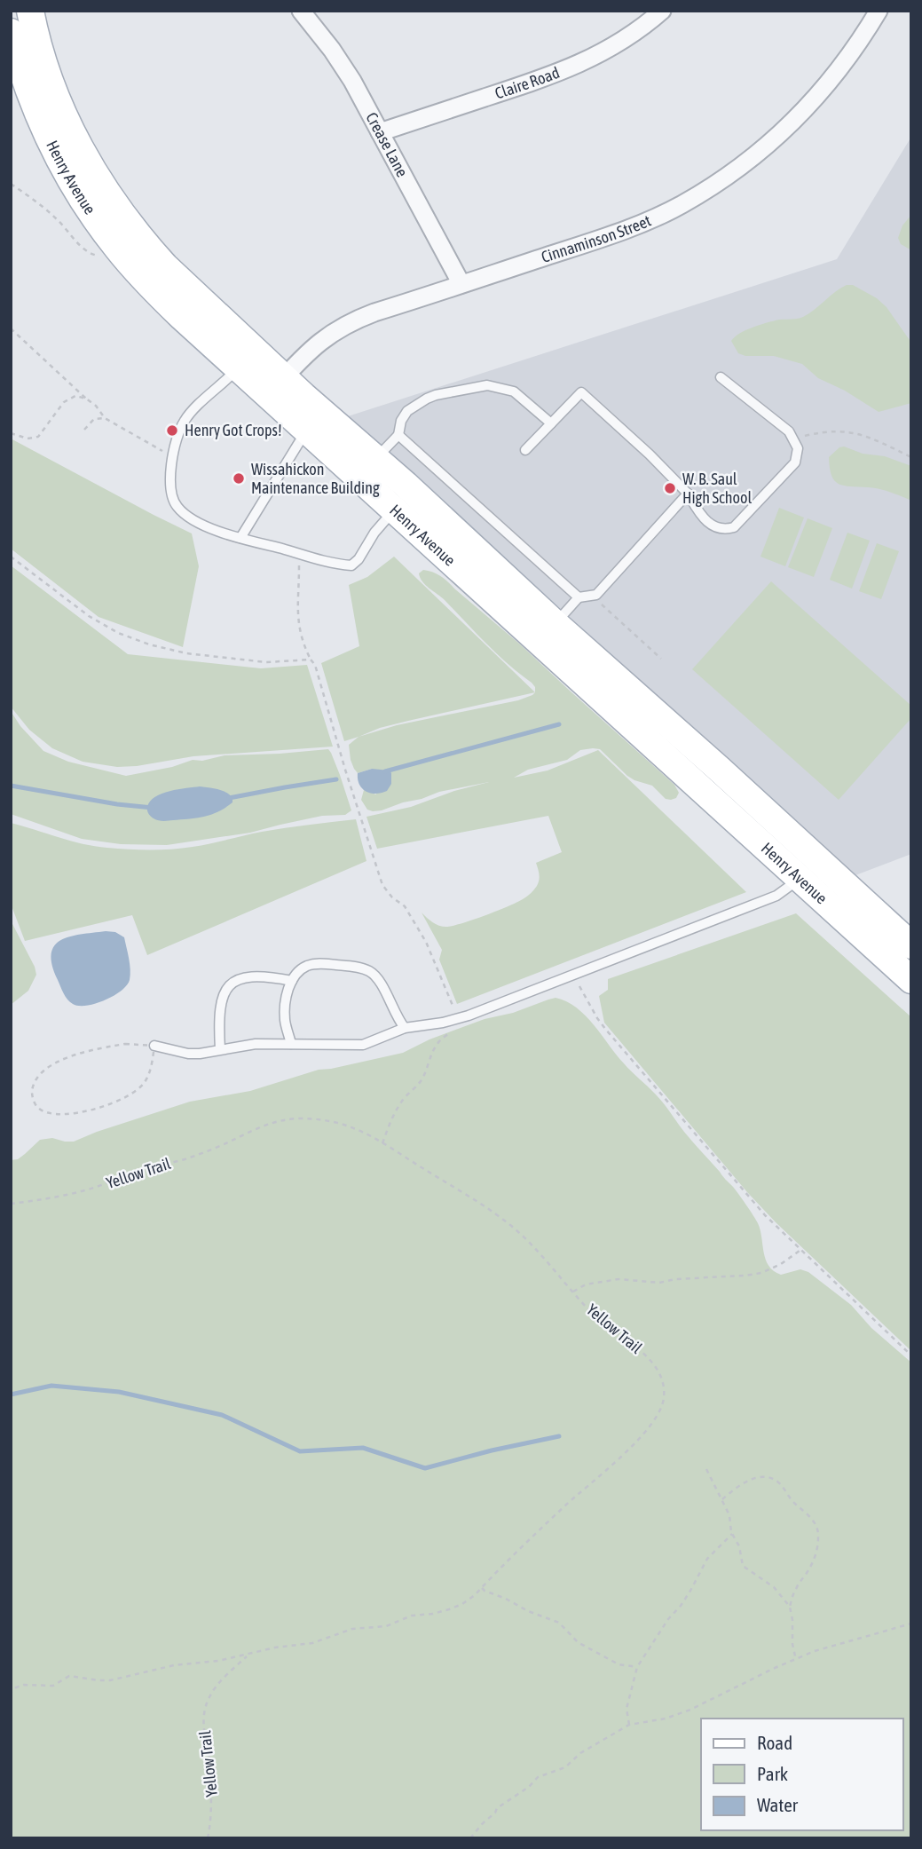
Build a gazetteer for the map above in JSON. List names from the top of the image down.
{
  "streets": {
    "main road": ["Henry Avenue"],
    "street": ["Claire Road", "Crease Lane", "Cinnaminson Street"],
    "path": ["Yellow Trail"]
  },
  "crossings": [
    ["Claire Road", "Crease Lane"],
    ["Crease Lane", "Cinnaminson Street"],
    ["Henry Avenue", "Cinnaminson Street"]
  ],
  "places": ["Henry Got Crops!", "Wissahickon Maintenance Building", "W. B. Saul High School"],
  "legend": ["Road", "Park", "Water"]
}
